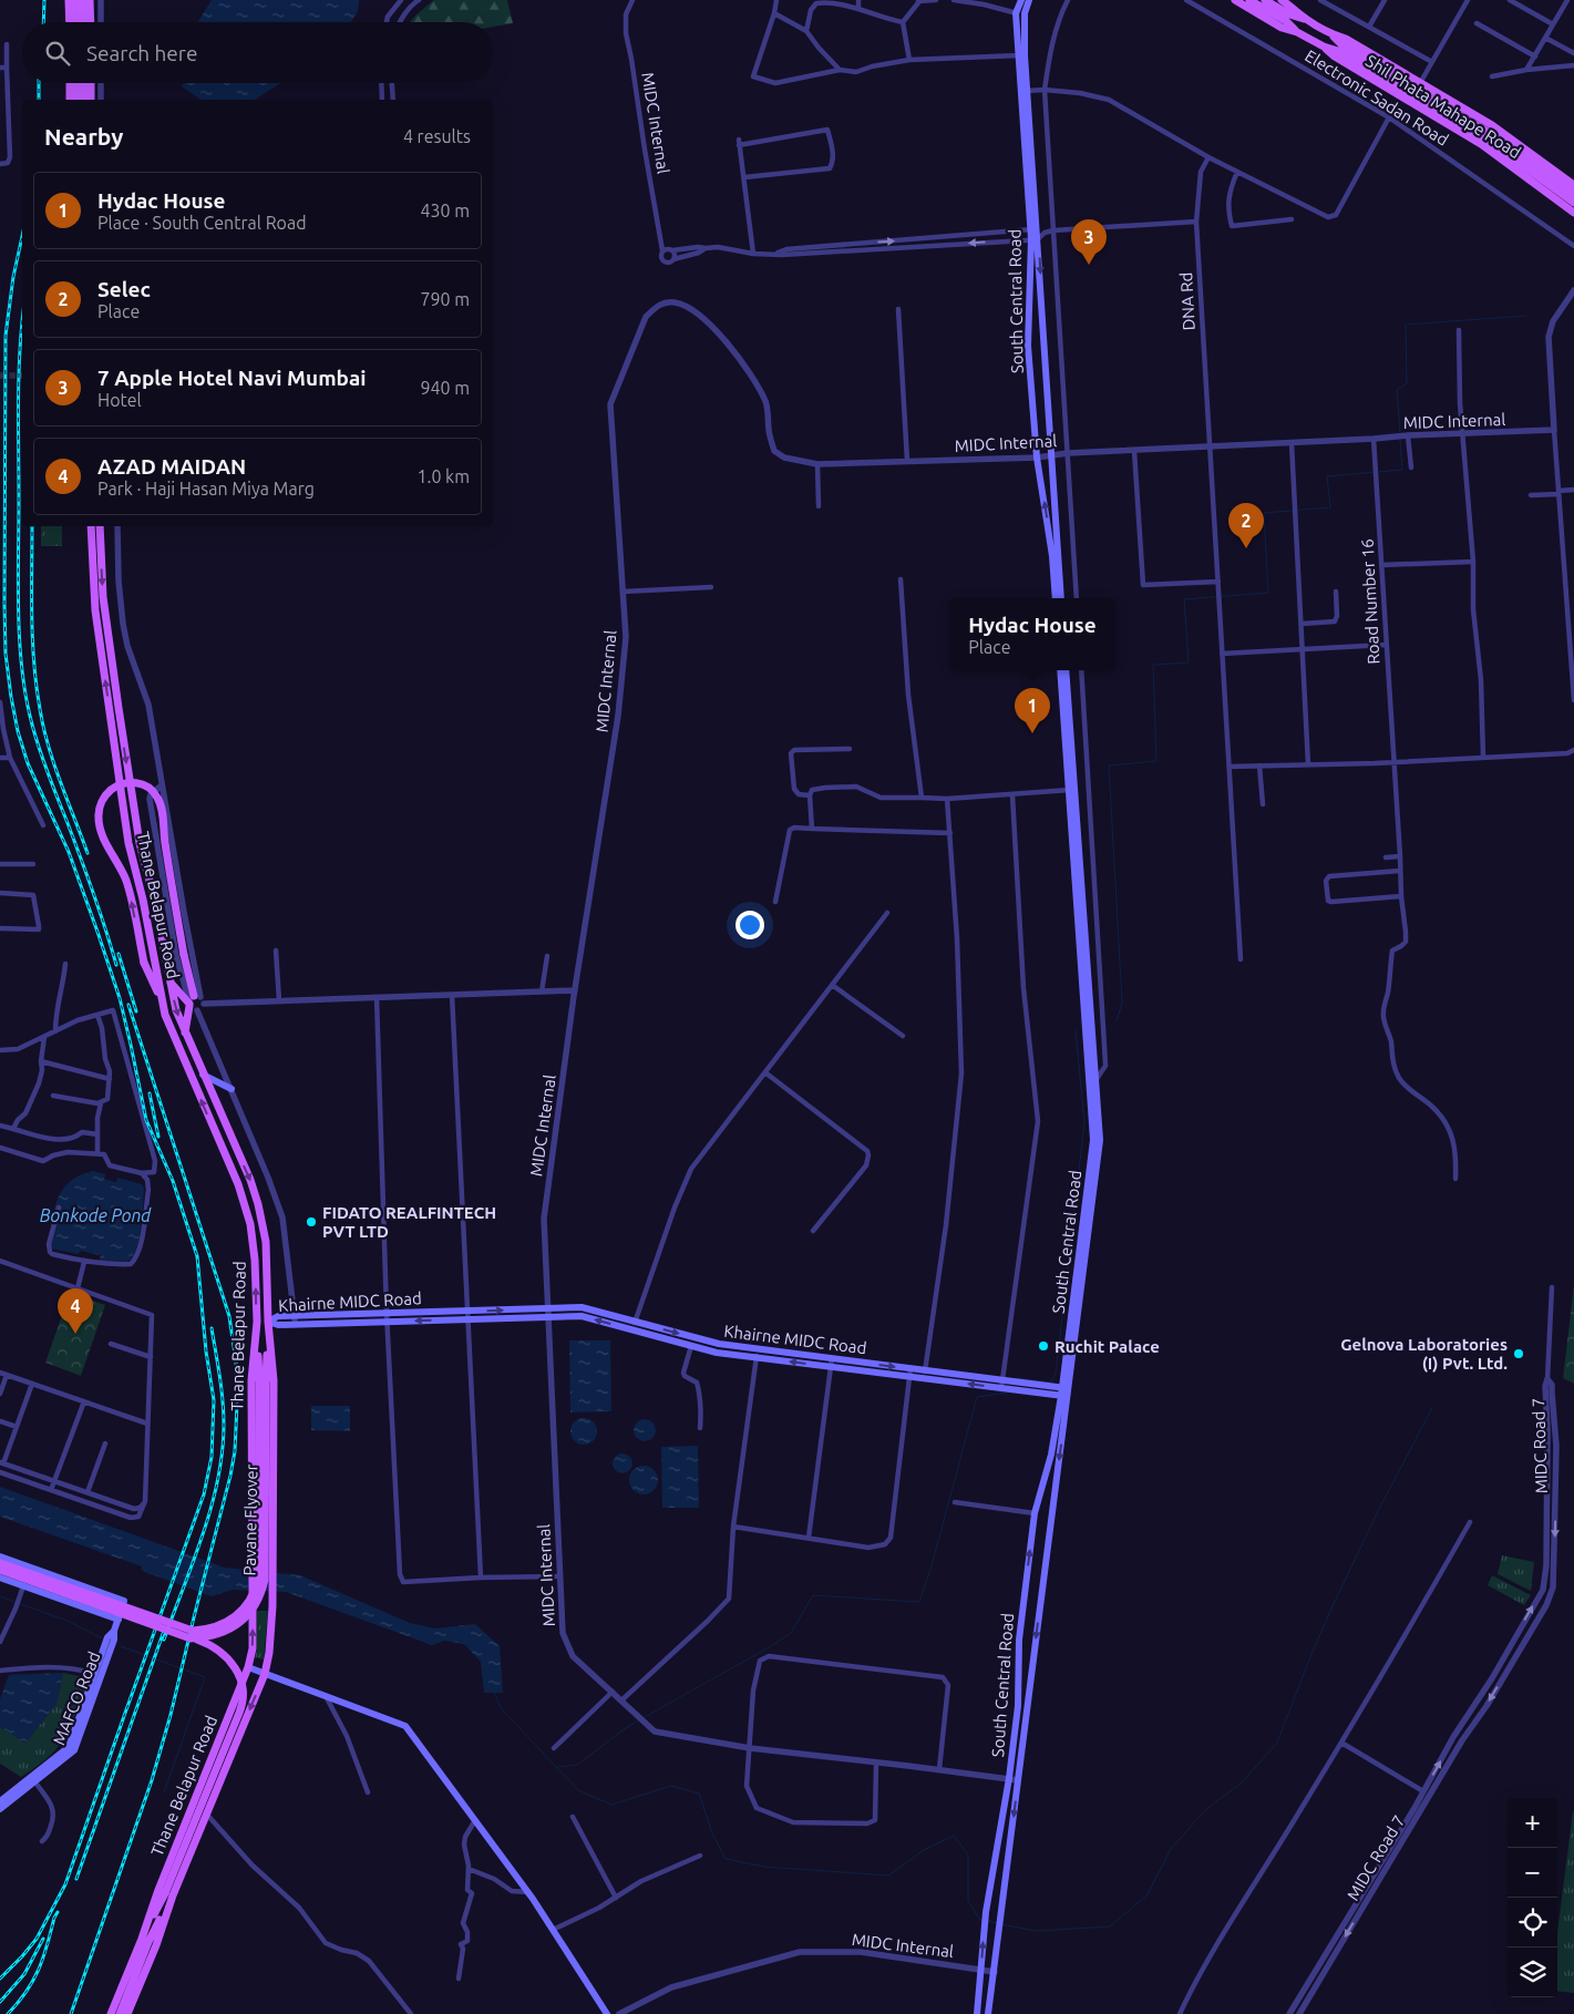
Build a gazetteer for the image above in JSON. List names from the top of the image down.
{
  "streets": {
    "main road": [
      "Shil Phata Mahape Road",
      "South Central Road",
      "Thane Belapur Road",
      "Khairne MIDC Road",
      "Pavane Flyover",
      "MAFCO Road"
    ],
    "street": [
      "Electronic Sadan Road",
      "MIDC Internal",
      "DNA Rd",
      "Road Number 16",
      "MIDC Road 7"
    ]
  },
  "crossings": [
    ["MIDC Internal", "South Central Road"],
    ["MIDC Internal", "DNA Rd"],
    ["MIDC Internal", "Road Number 16"],
    ["MIDC Internal", "Khairne MIDC Road"],
    ["South Central Road", "Khairne MIDC Road"],
    ["Thane Belapur Road", "Khairne MIDC Road"],
    ["Thane Belapur Road", "Pavane Flyover"],
    ["Khairne MIDC Road", "Pavane Flyover"]
  ],
  "water": ["Bonkode Pond"],
  "places": ["FIDATO REALFINTECH PVT LTD", "Ruchit Palace", "Gelnova Laboratories (I) Pvt. Ltd."],
  "page": {
    "search": "Search here",
    "heading": ["Nearby", "4 results"],
    "list": [
      {
        "mark": "1",
        "name": "Hydac House",
        "note": "Place · South Central Road",
        "value": "430 m"
      },
      {
        "mark": "2",
        "name": "Selec",
        "note": "Place",
        "value": "790 m"
      },
      {
        "mark": "3",
        "name": "7 Apple Hotel Navi Mumbai",
        "note": "Hotel",
        "value": "940 m"
      },
      {
        "mark": "4",
        "name": "AZAD MAIDAN",
        "note": "Park · Haji Hasan Miya Marg",
        "value": "1.0 km"
      }
    ],
    "pins": [
      "3",
      "2",
      "1",
      "4"
    ],
    "popup": ["Hydac House", "Place"],
    "map_buttons": ["+", "−"]
  }
}
